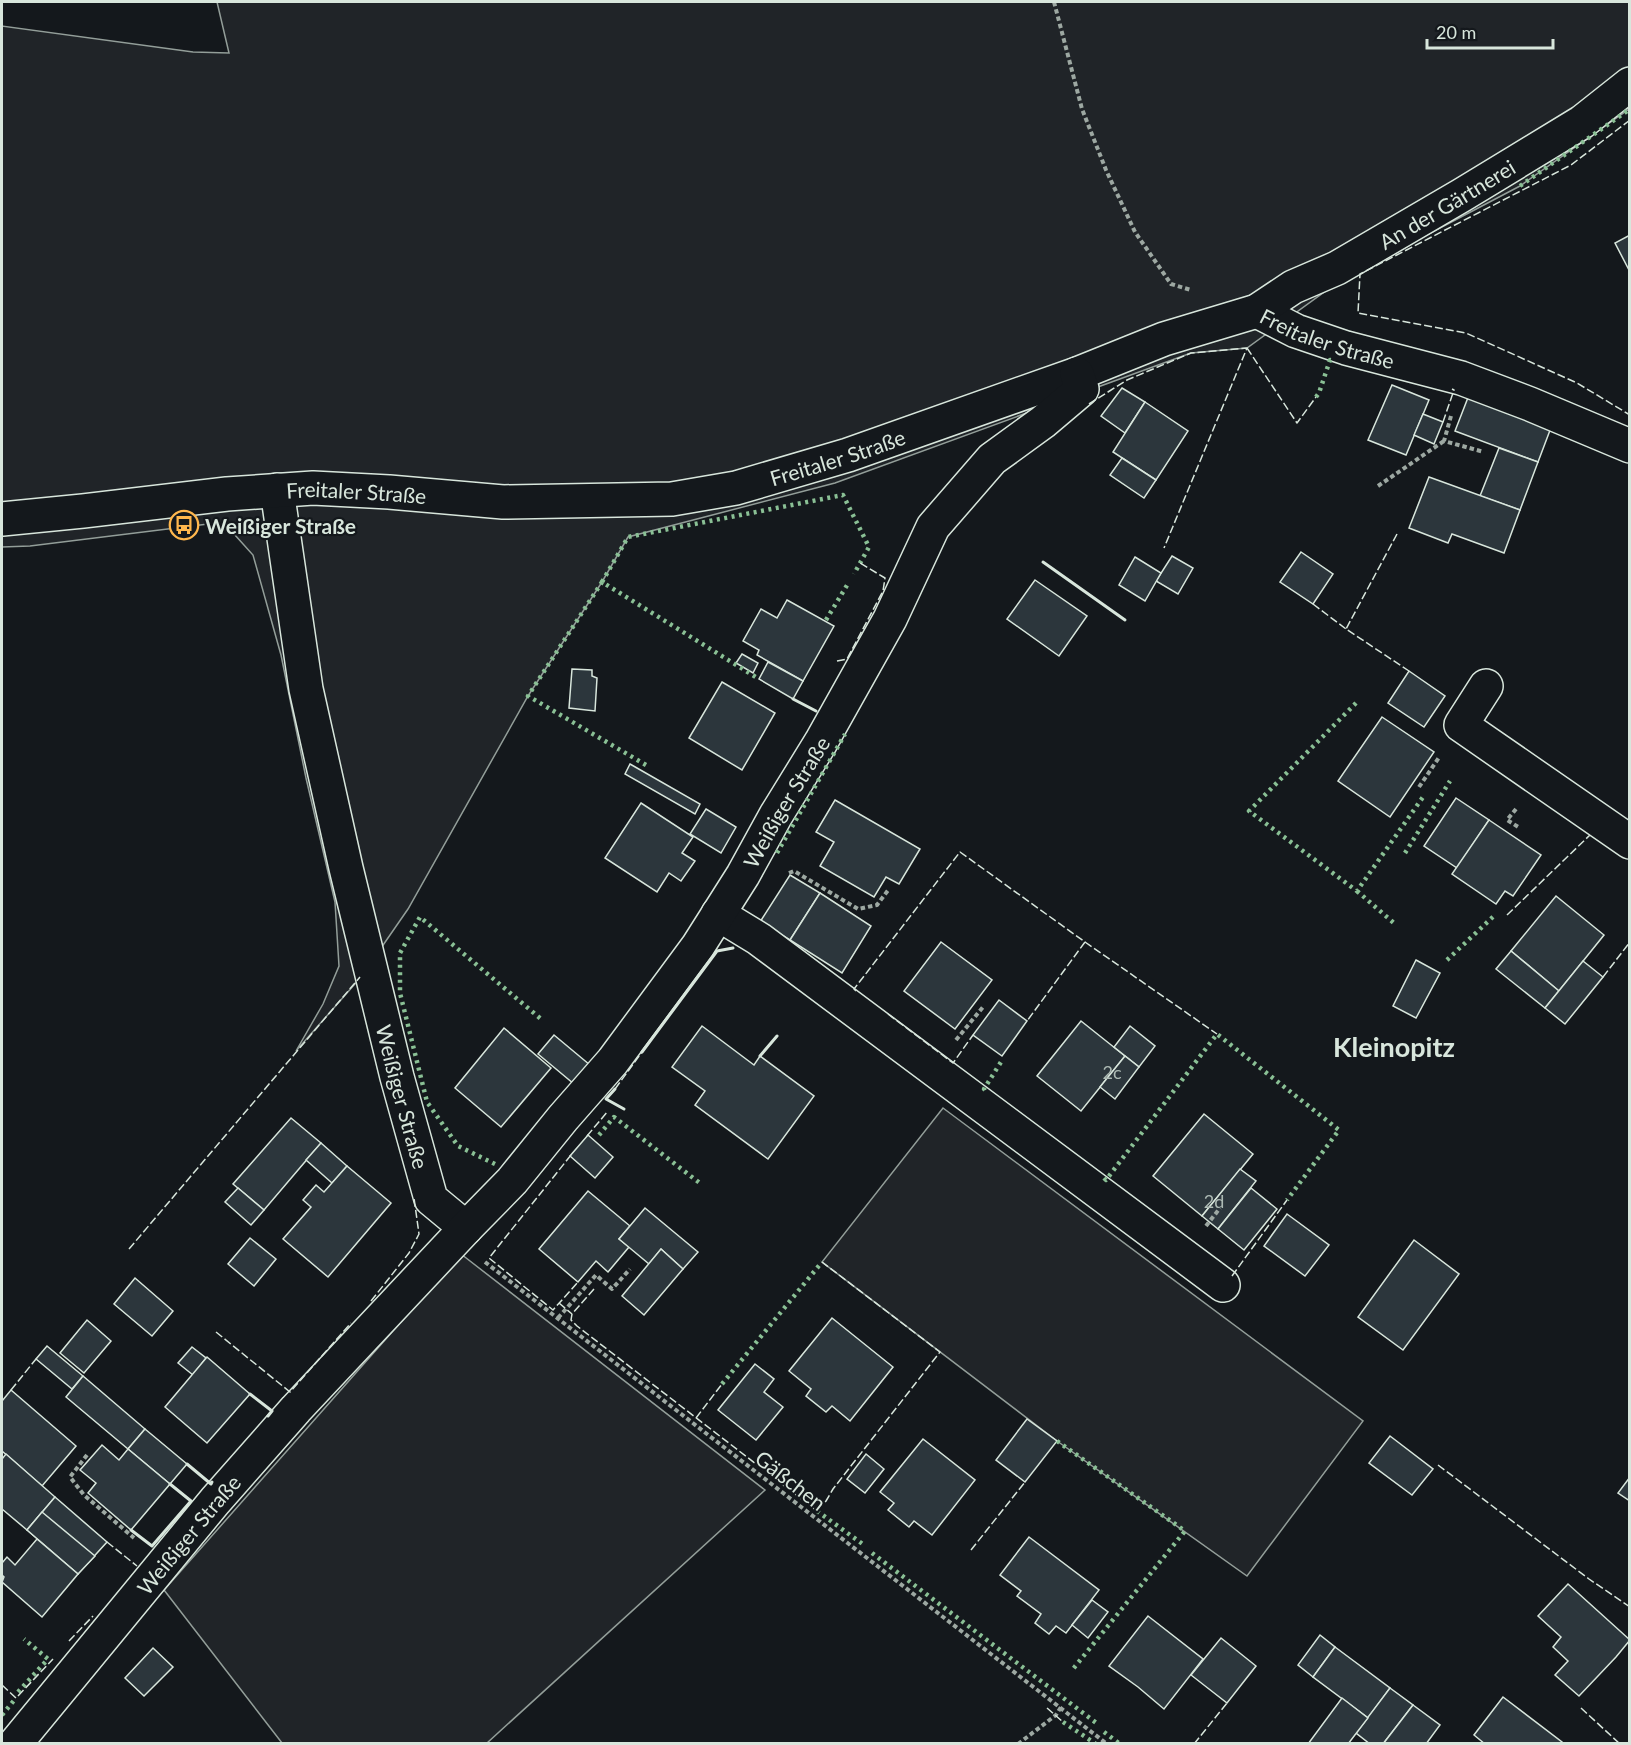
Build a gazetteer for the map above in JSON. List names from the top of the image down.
{
  "streets": {
    "street": ["An der Gärtnerei", "Freitaler Straße", "Weißiger Straße"],
    "path": ["Gäßchen"]
  },
  "crossings": [
    ["An der Gärtnerei", "Freitaler Straße"],
    ["Freitaler Straße", "Weißiger Straße"],
    ["Weißiger Straße", "Gäßchen"]
  ],
  "districts": ["Kleinopitz"],
  "places": {
    "bus stop": ["Weißiger Straße"]
  },
  "house_numbers": ["2c", "2d"],
  "scale_bar": "20 m"
}
